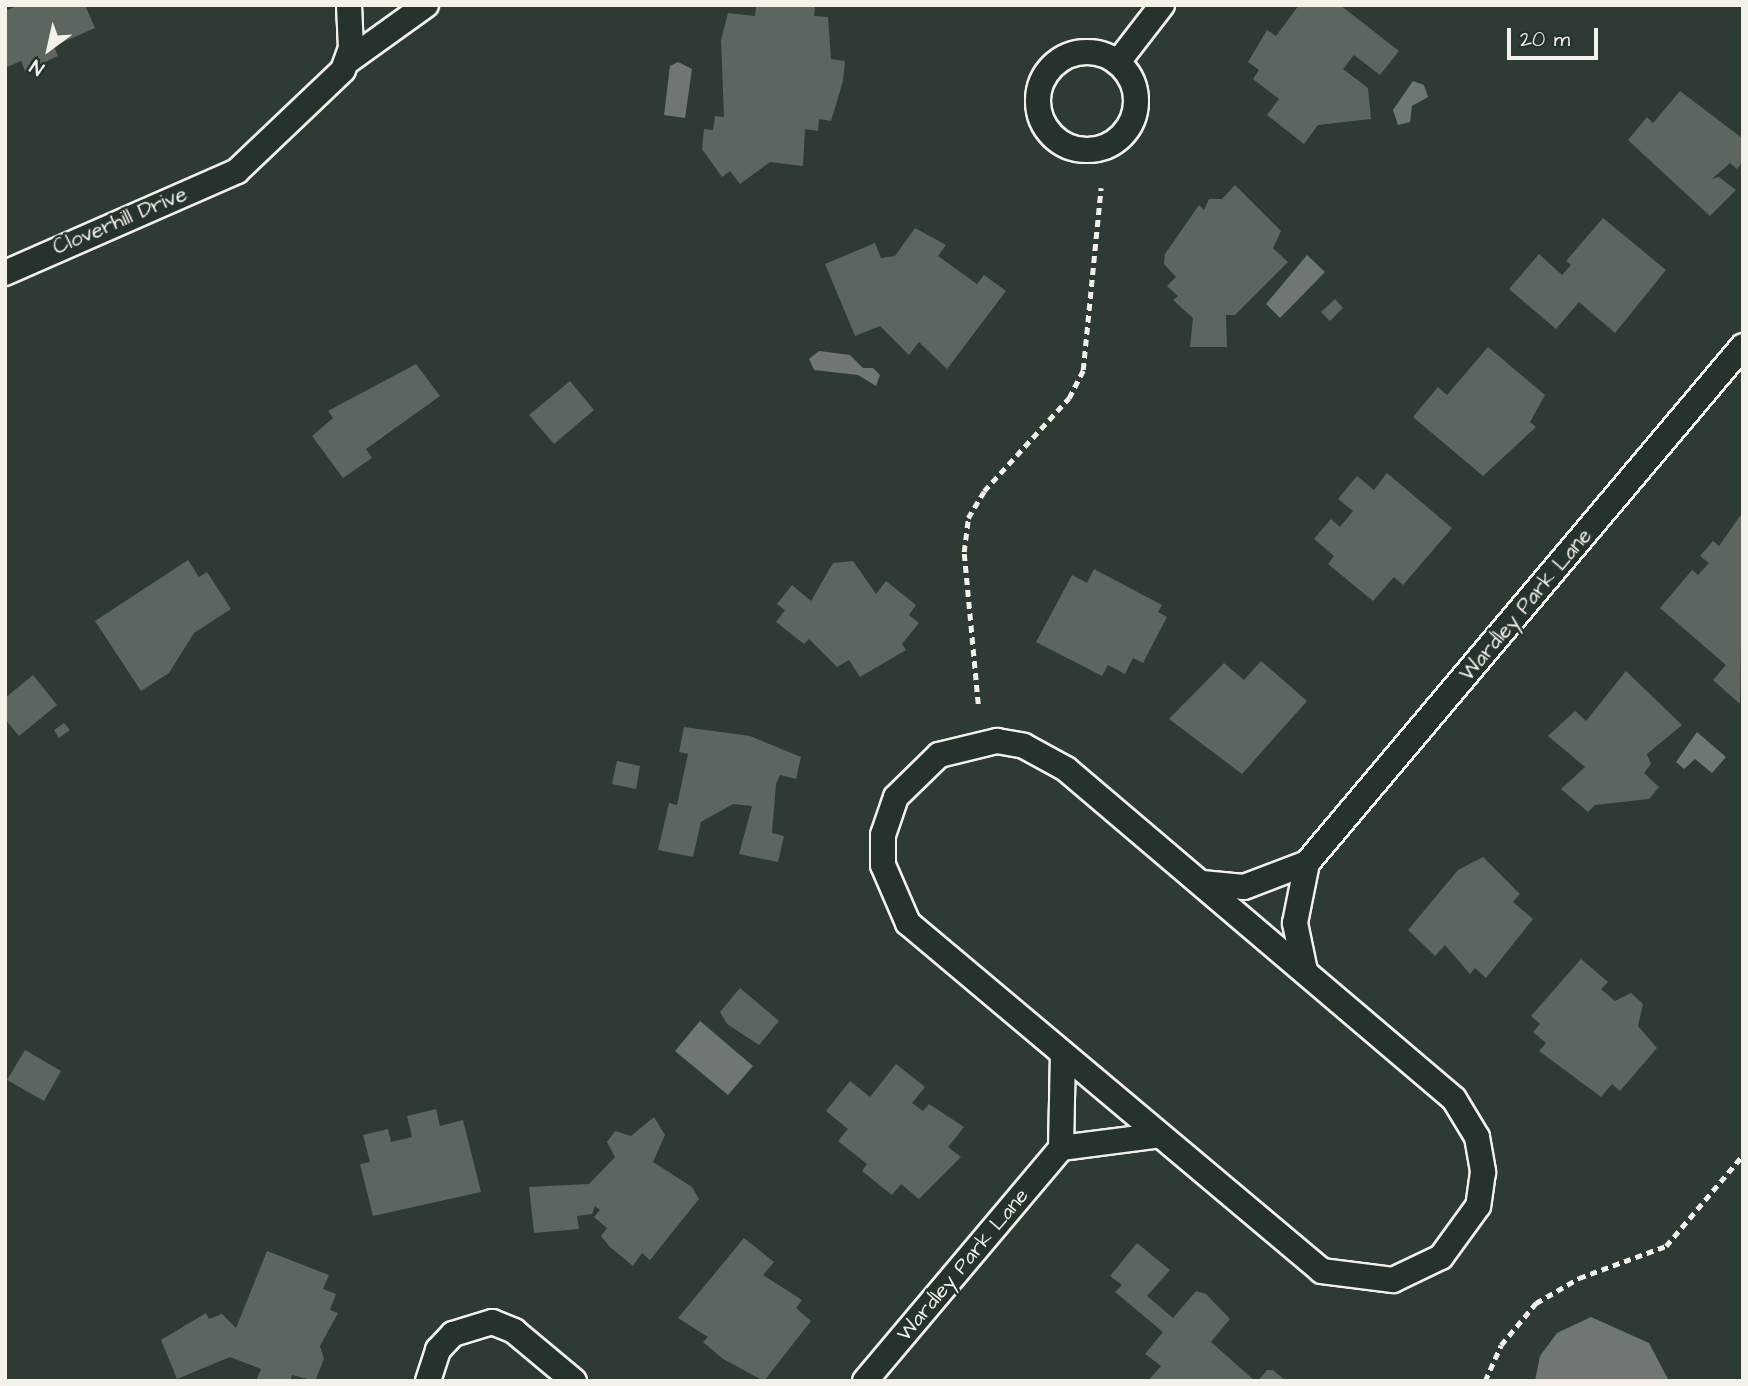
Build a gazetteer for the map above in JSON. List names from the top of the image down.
{
  "streets": {
    "street": ["Cloverhill Drive", "Wardley Park Lane"]
  },
  "scale_bar": "20 m",
  "north": "bottom left"
}
